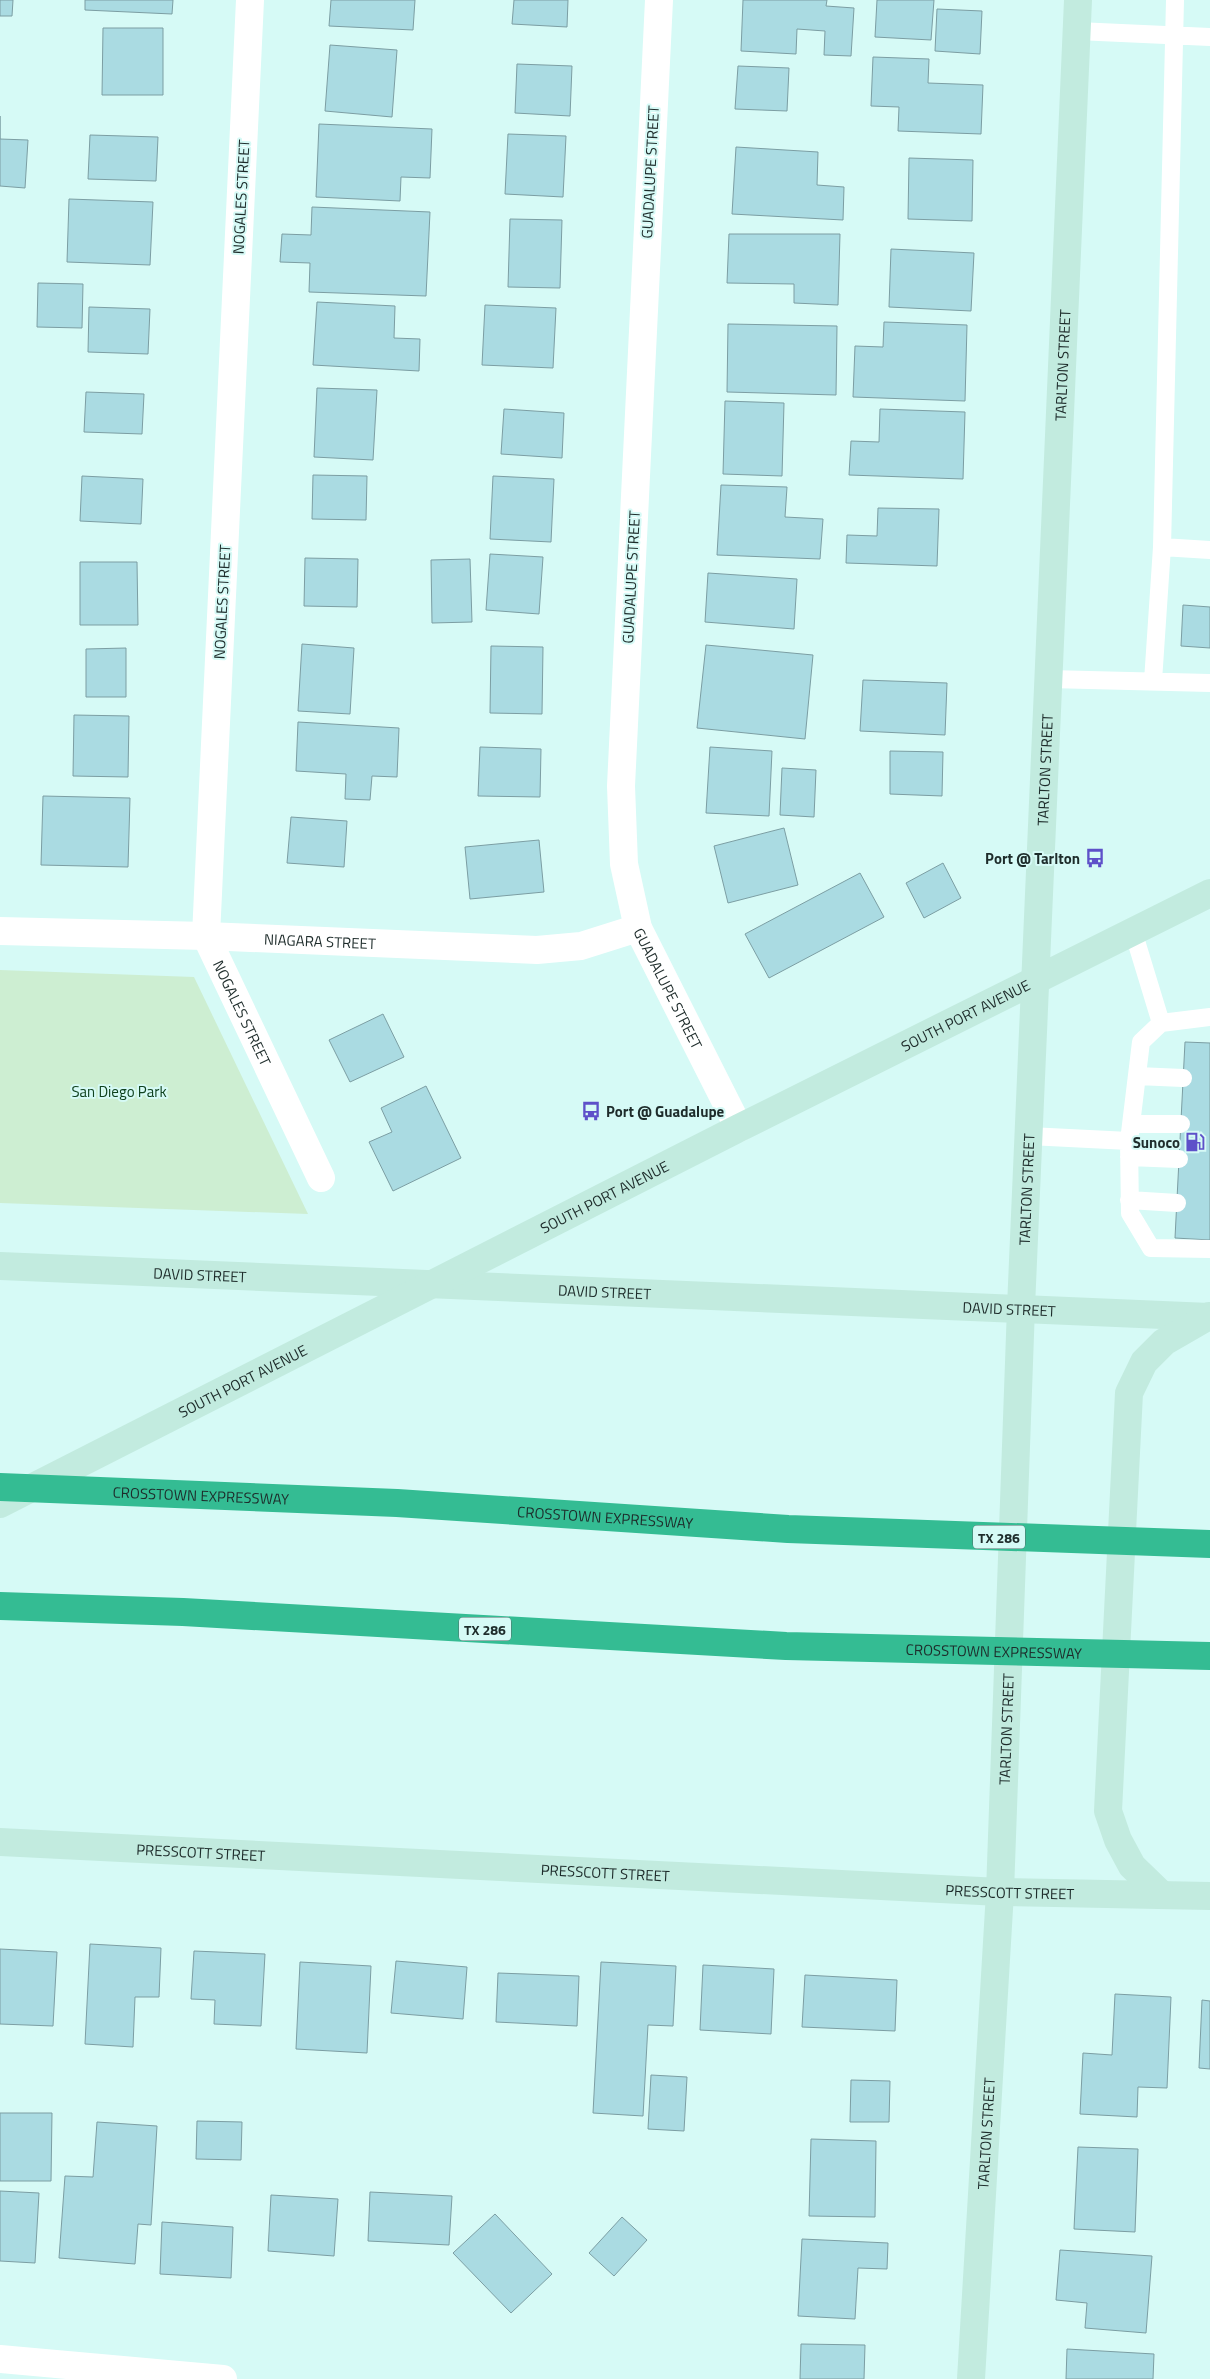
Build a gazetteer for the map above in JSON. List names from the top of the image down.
{
  "streets": {
    "highway": ["CROSSTOWN EXPRESSWAY", "TX 286"],
    "main road": [
      "TARLTON STREET",
      "SOUTH PORT AVENUE",
      "DAVID STREET",
      "PRESSCOTT STREET"
    ],
    "street": ["GUADALUPE STREET", "NOGALES STREET", "NIAGARA STREET"]
  },
  "crossings": [
    ["GUADALUPE STREET", "NIAGARA STREET"],
    ["GUADALUPE STREET", "SOUTH PORT AVENUE"],
    ["NOGALES STREET", "NIAGARA STREET"],
    ["TARLTON STREET", "SOUTH PORT AVENUE"],
    ["TARLTON STREET", "DAVID STREET"],
    ["TARLTON STREET", "PRESSCOTT STREET"],
    ["SOUTH PORT AVENUE", "DAVID STREET"]
  ],
  "parks": ["San Diego Park"],
  "places": {
    "bus stop": ["Port @ Tarlton", "Port @ Guadalupe"],
    "fuel station": ["Sunoco"]
  }
}
